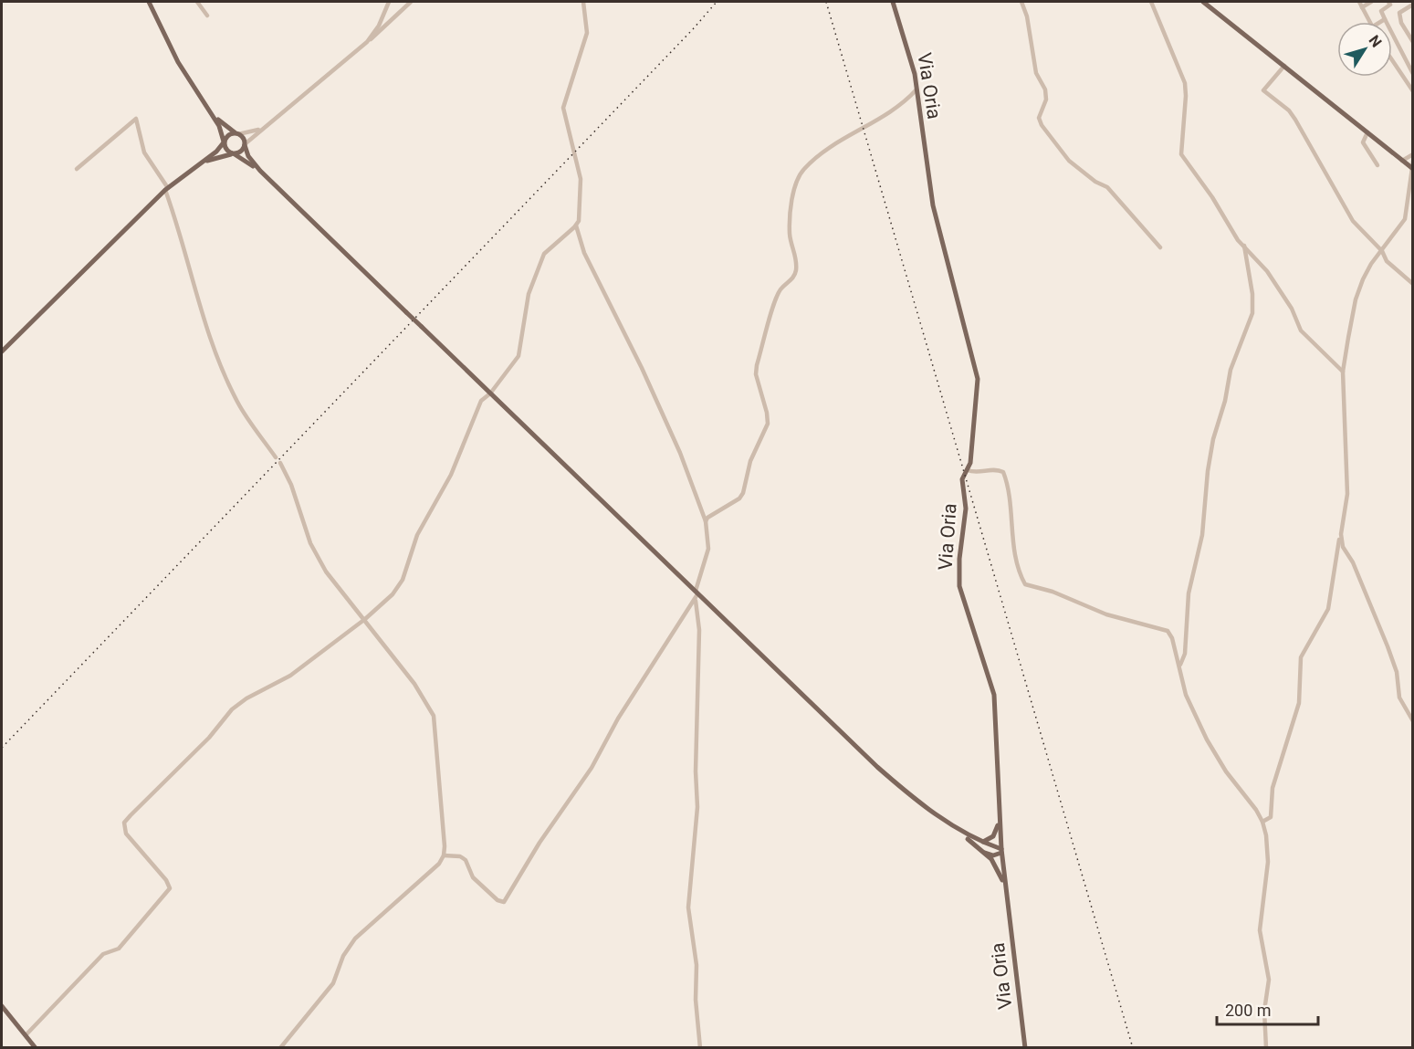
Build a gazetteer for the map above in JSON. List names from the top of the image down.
{
  "streets": {
    "main road": ["Via Oria"]
  },
  "scale_bar": "200 m",
  "north": "top right"
}
